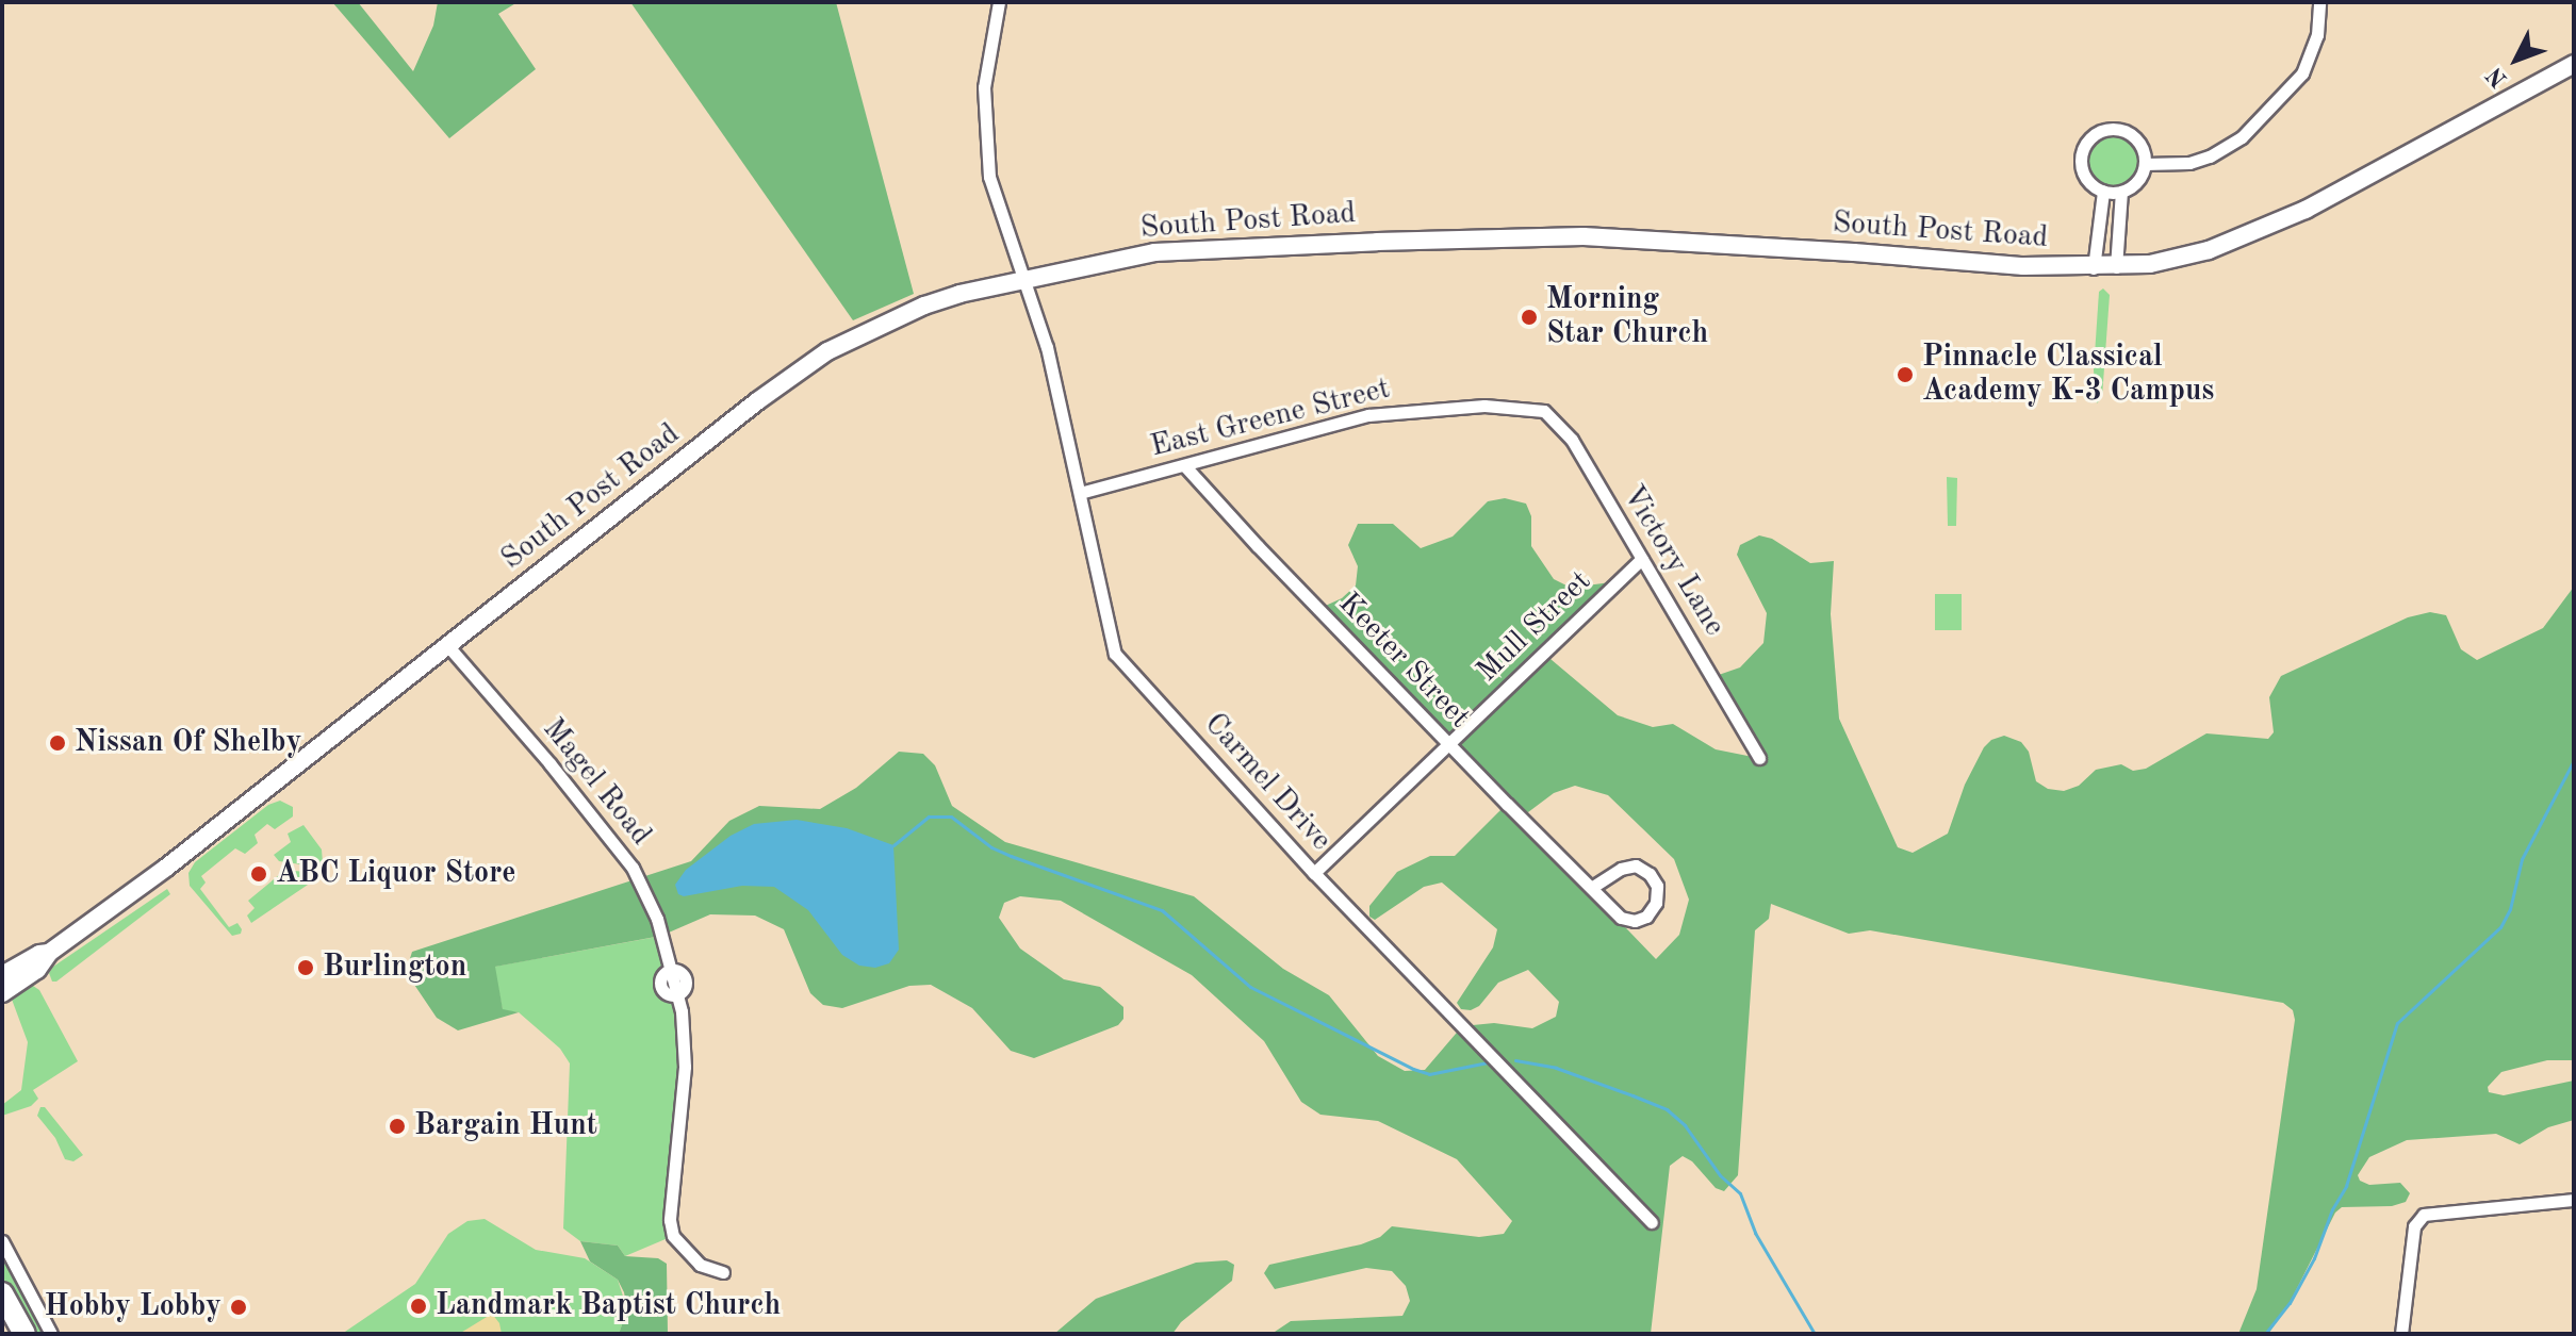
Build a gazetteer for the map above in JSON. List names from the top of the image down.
{
  "streets": {
    "main road": ["South Post Road"],
    "street": [
      "East Greene Street",
      "Victory Lane",
      "Mull Street",
      "Keeter Street",
      "Magel Road",
      "Carmel Drive"
    ]
  },
  "crossings": [
    ["South Post Road", "Magel Road"],
    ["South Post Road", "Carmel Drive"],
    ["East Greene Street", "Victory Lane"],
    ["East Greene Street", "Keeter Street"],
    ["East Greene Street", "Carmel Drive"],
    ["Victory Lane", "Mull Street"],
    ["Mull Street", "Keeter Street"],
    ["Mull Street", "Carmel Drive"]
  ],
  "places": [
    "Morning Star Church",
    "Pinnacle Classical Academy K-3 Campus",
    "Nissan Of Shelby",
    "ABC Liquor Store",
    "Burlington",
    "Bargain Hunt",
    "Landmark Baptist Church",
    "Hobby Lobby"
  ],
  "north": "bottom left"
}
